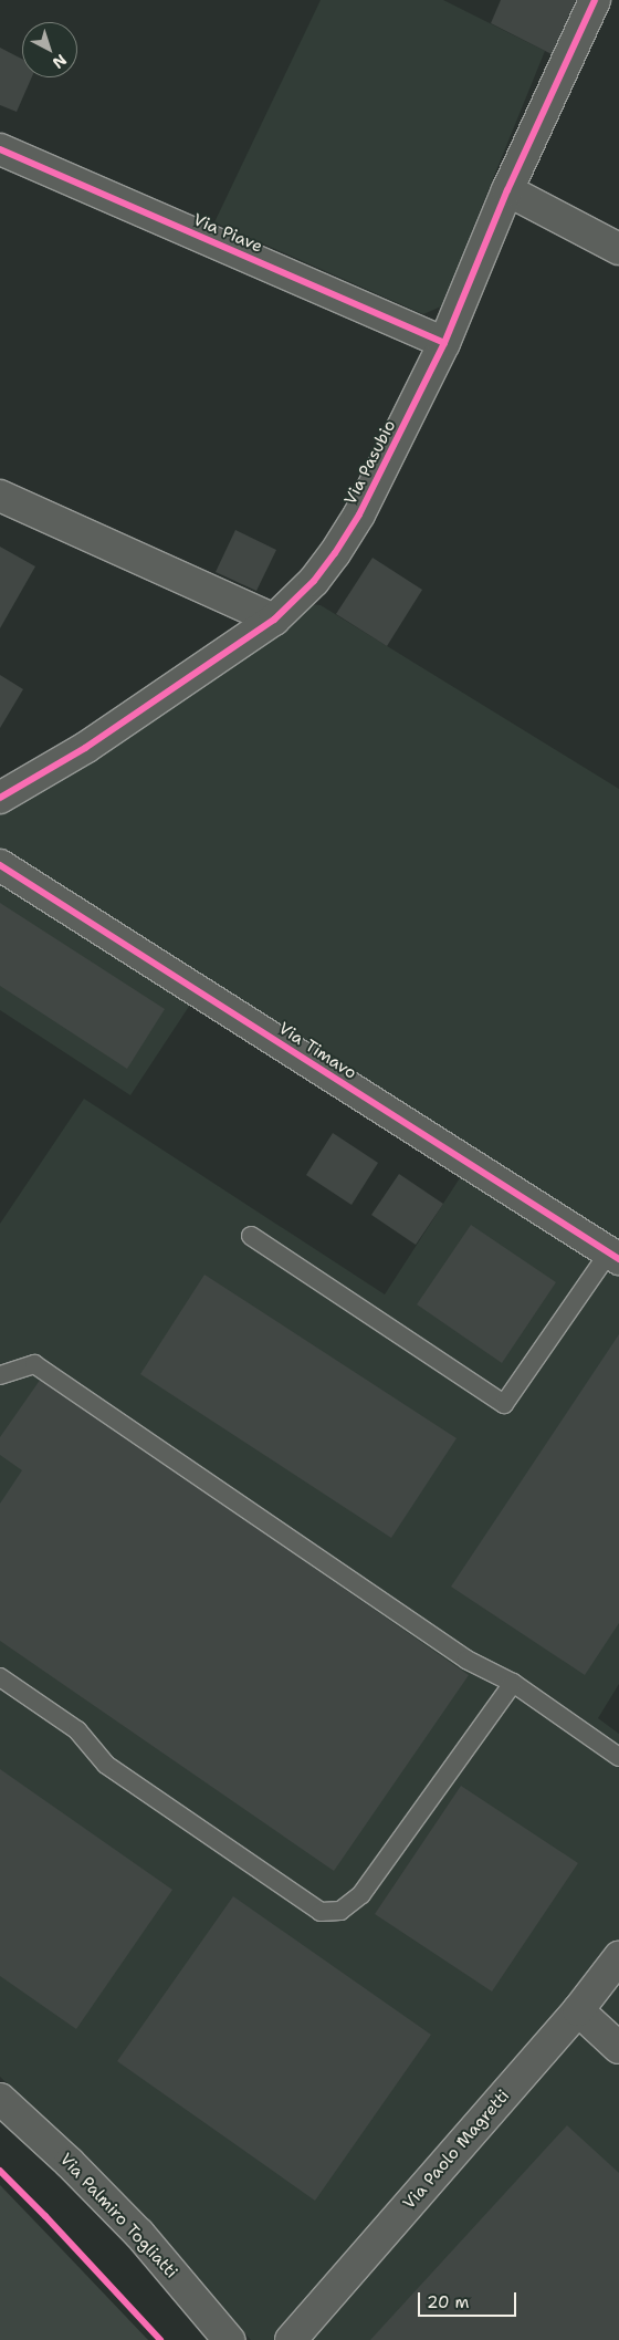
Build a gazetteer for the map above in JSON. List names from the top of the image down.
{
  "streets": {
    "street": [
      "Via Piave",
      "Via Pasubio",
      "Via Timavo",
      "Via Paolo Magretti",
      "Via Palmiro Togliatti"
    ]
  },
  "crossings": [
    ["Via Piave", "Via Pasubio"]
  ],
  "scale_bar": "20 m",
  "north": "bottom right"
}
